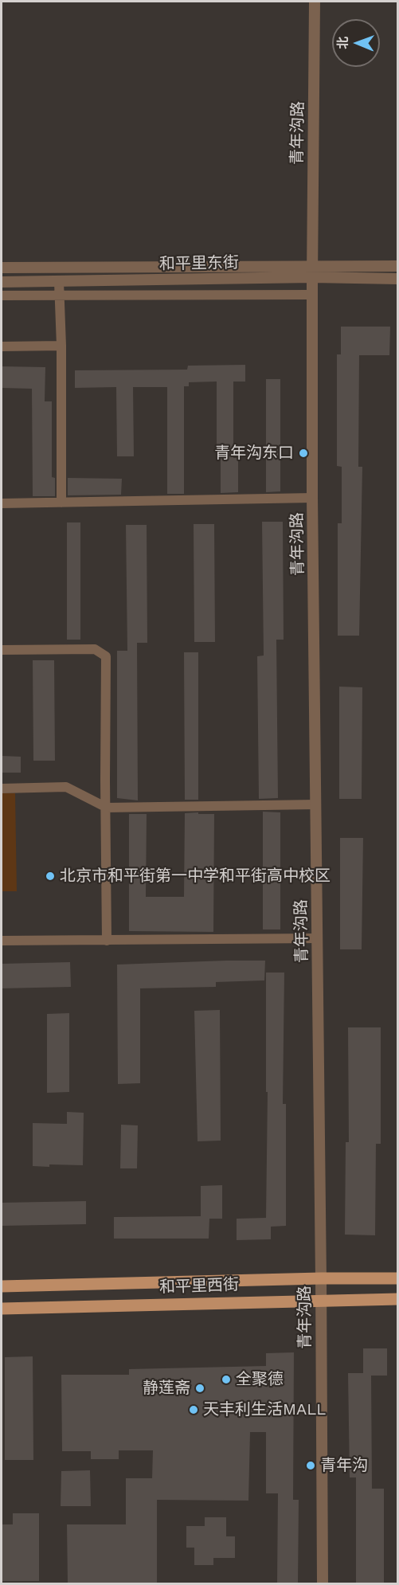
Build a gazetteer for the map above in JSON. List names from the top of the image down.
{
  "streets": {
    "main road": ["和平里西街"],
    "street": ["青年沟路", "和平里东街"]
  },
  "crossings": [
    ["青年沟路", "和平里东街"],
    ["青年沟路", "和平里西街"]
  ],
  "places": [
    "青年沟东口",
    "北京市和平街第一中学和平街高中校区",
    "全聚德",
    "静莲斋",
    "天丰利生活MALL",
    "青年沟"
  ],
  "north": "left"
}
